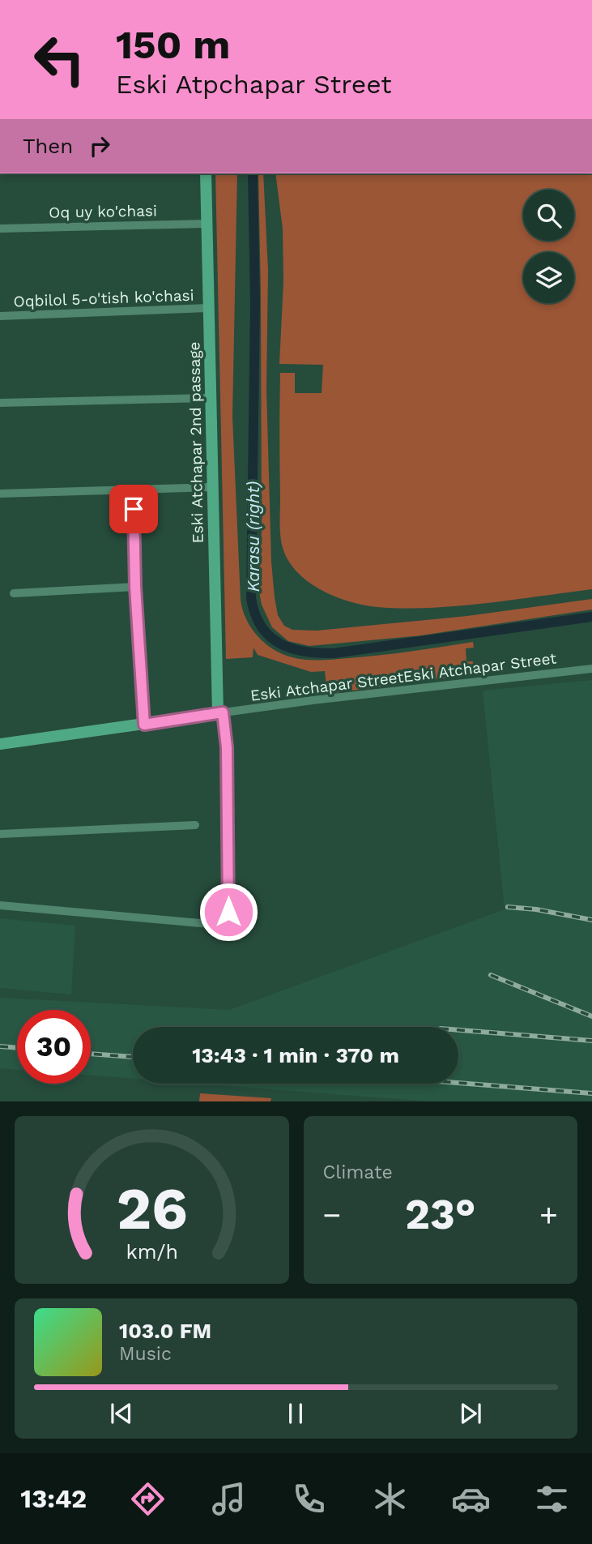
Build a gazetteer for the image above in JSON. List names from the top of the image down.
{
  "streets": {
    "street": [
      "Oq uy ko'chasi",
      "Oqbilol 5-o'tish ko'chasi",
      "Eski Atchapar 2nd passage",
      "Eski Atchapar StreetEski Atchapar Street"
    ]
  },
  "crossings": [
    ["Oq uy ko'chasi", "Eski Atchapar 2nd passage"],
    ["Oqbilol 5-o'tish ko'chasi", "Eski Atchapar 2nd passage"],
    ["Eski Atchapar 2nd passage", "Eski Atchapar StreetEski Atchapar Street"]
  ],
  "water": ["Karasu (right)"],
  "page": {
    "turn": ["150 m", "Eski Atpchapar Street"],
    "then": "Then",
    "limit": "30",
    "trip": "13:43 · 1 min · 370 m",
    "tile": "Climate",
    "heat": ["−", "23°", "+"],
    "song": ["103.0 FM", "Music"],
    "tabs": "13:42",
    "gauge": ["26", "km/h"]
  }
}
